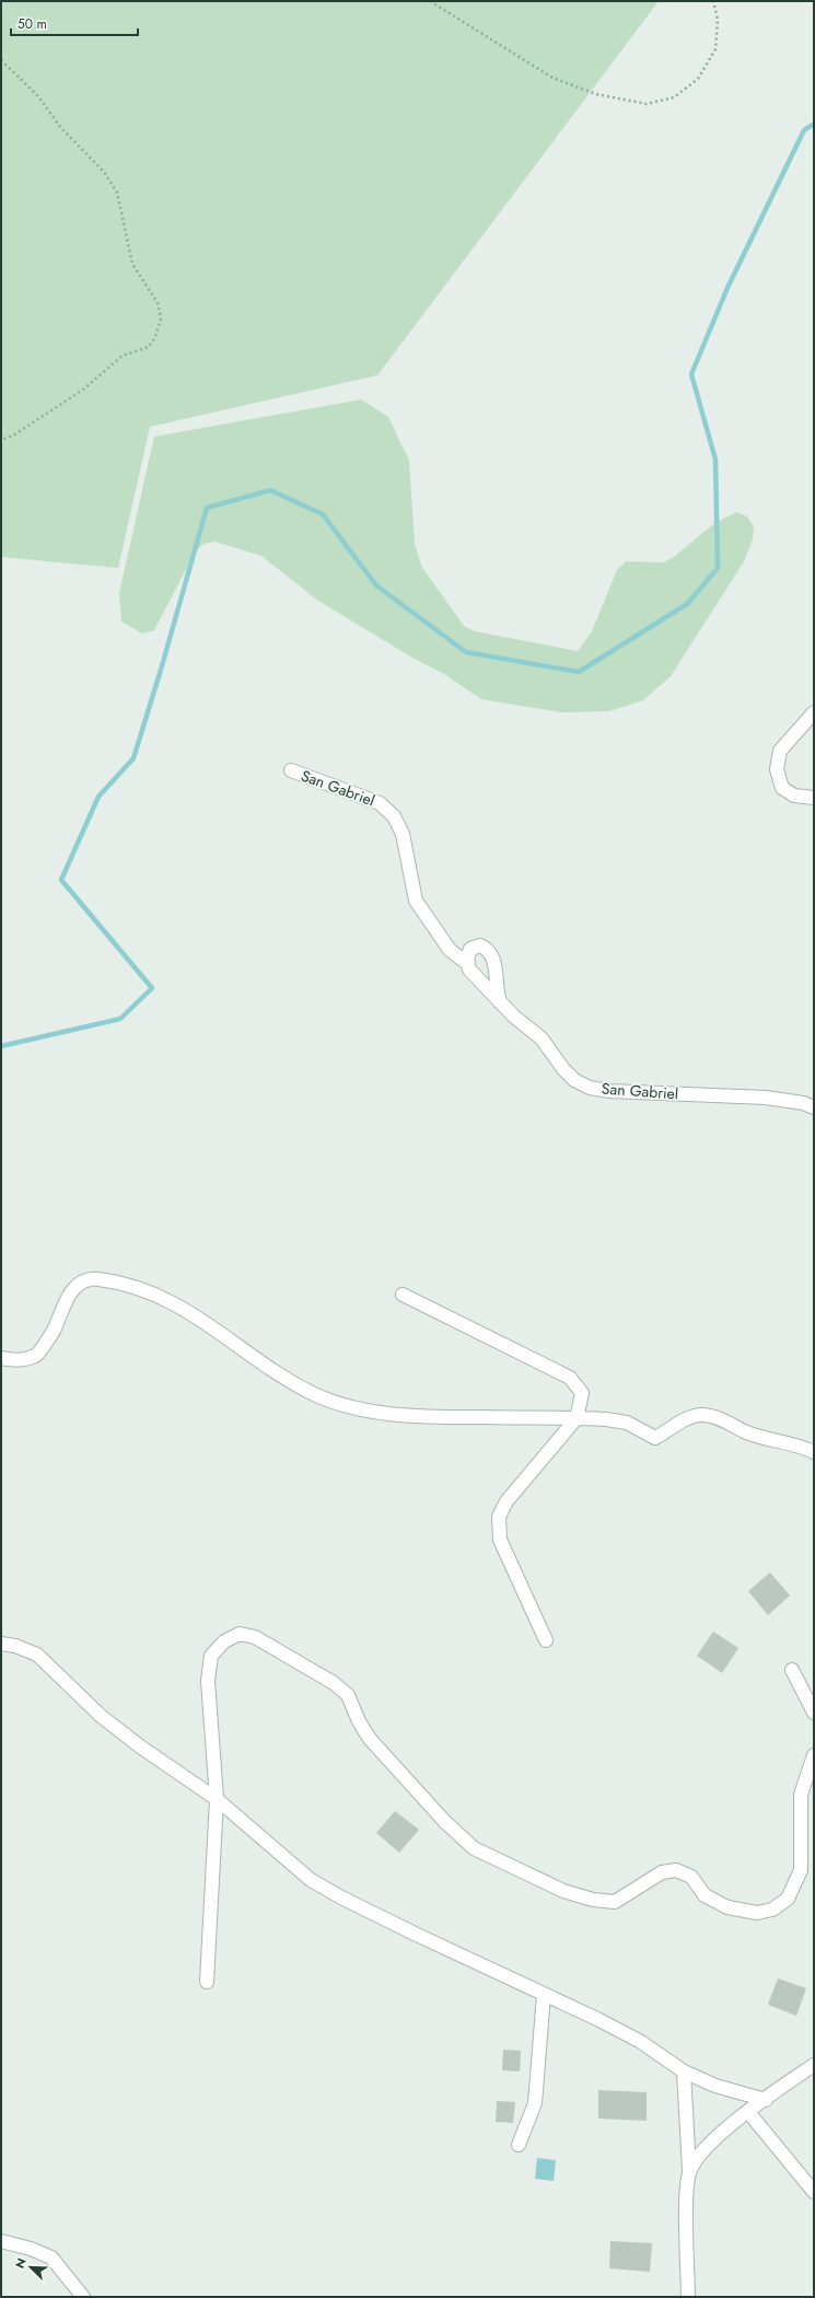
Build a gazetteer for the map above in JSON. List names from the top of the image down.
{
  "streets": {
    "street": ["San Gabriel"]
  },
  "scale_bar": "50 m",
  "north": "top left"
}
